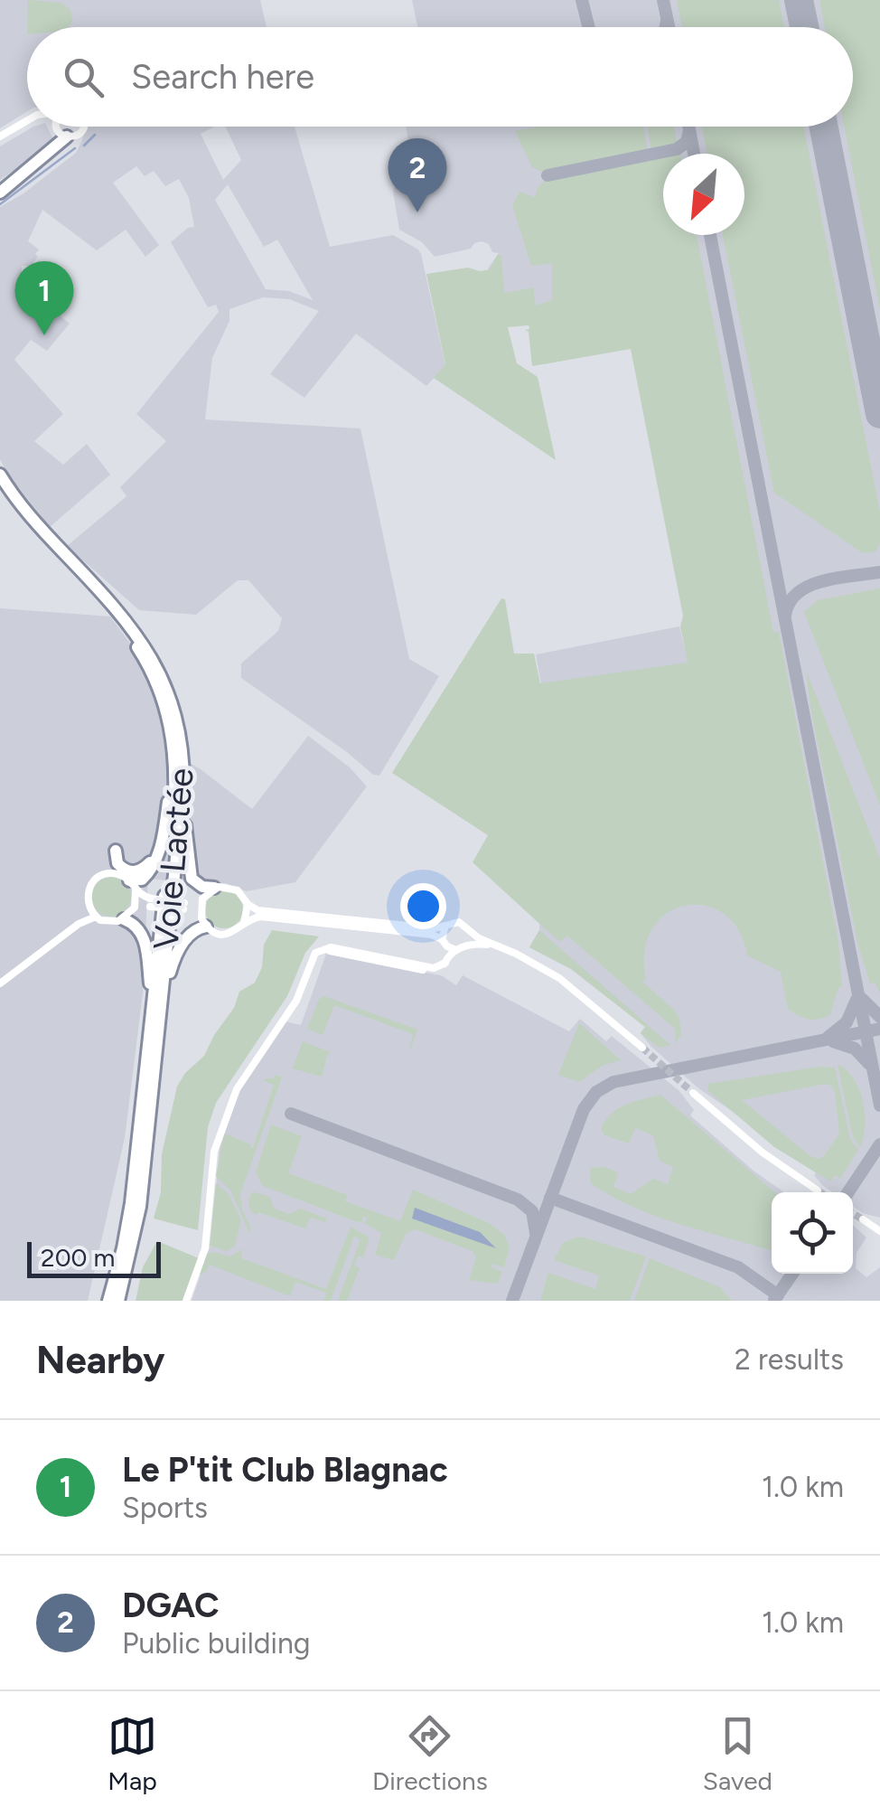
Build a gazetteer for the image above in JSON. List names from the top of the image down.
{
  "streets": {
    "highway": ["Voie Lactée"]
  },
  "scale_bar": "200 m",
  "north": "bottom left",
  "page": {
    "search": "Search here",
    "pins": ["2", "1"],
    "scale": "200 m",
    "heading": ["Nearby", "2 results"],
    "list": [
      {
        "mark": "1",
        "name": "Le P'tit Club Blagnac",
        "note": "Sports",
        "value": "1.0 km"
      },
      {
        "mark": "2",
        "name": "DGAC",
        "note": "Public building",
        "value": "1.0 km"
      }
    ],
    "nav": ["Map", "Directions", "Saved"]
  }
}
